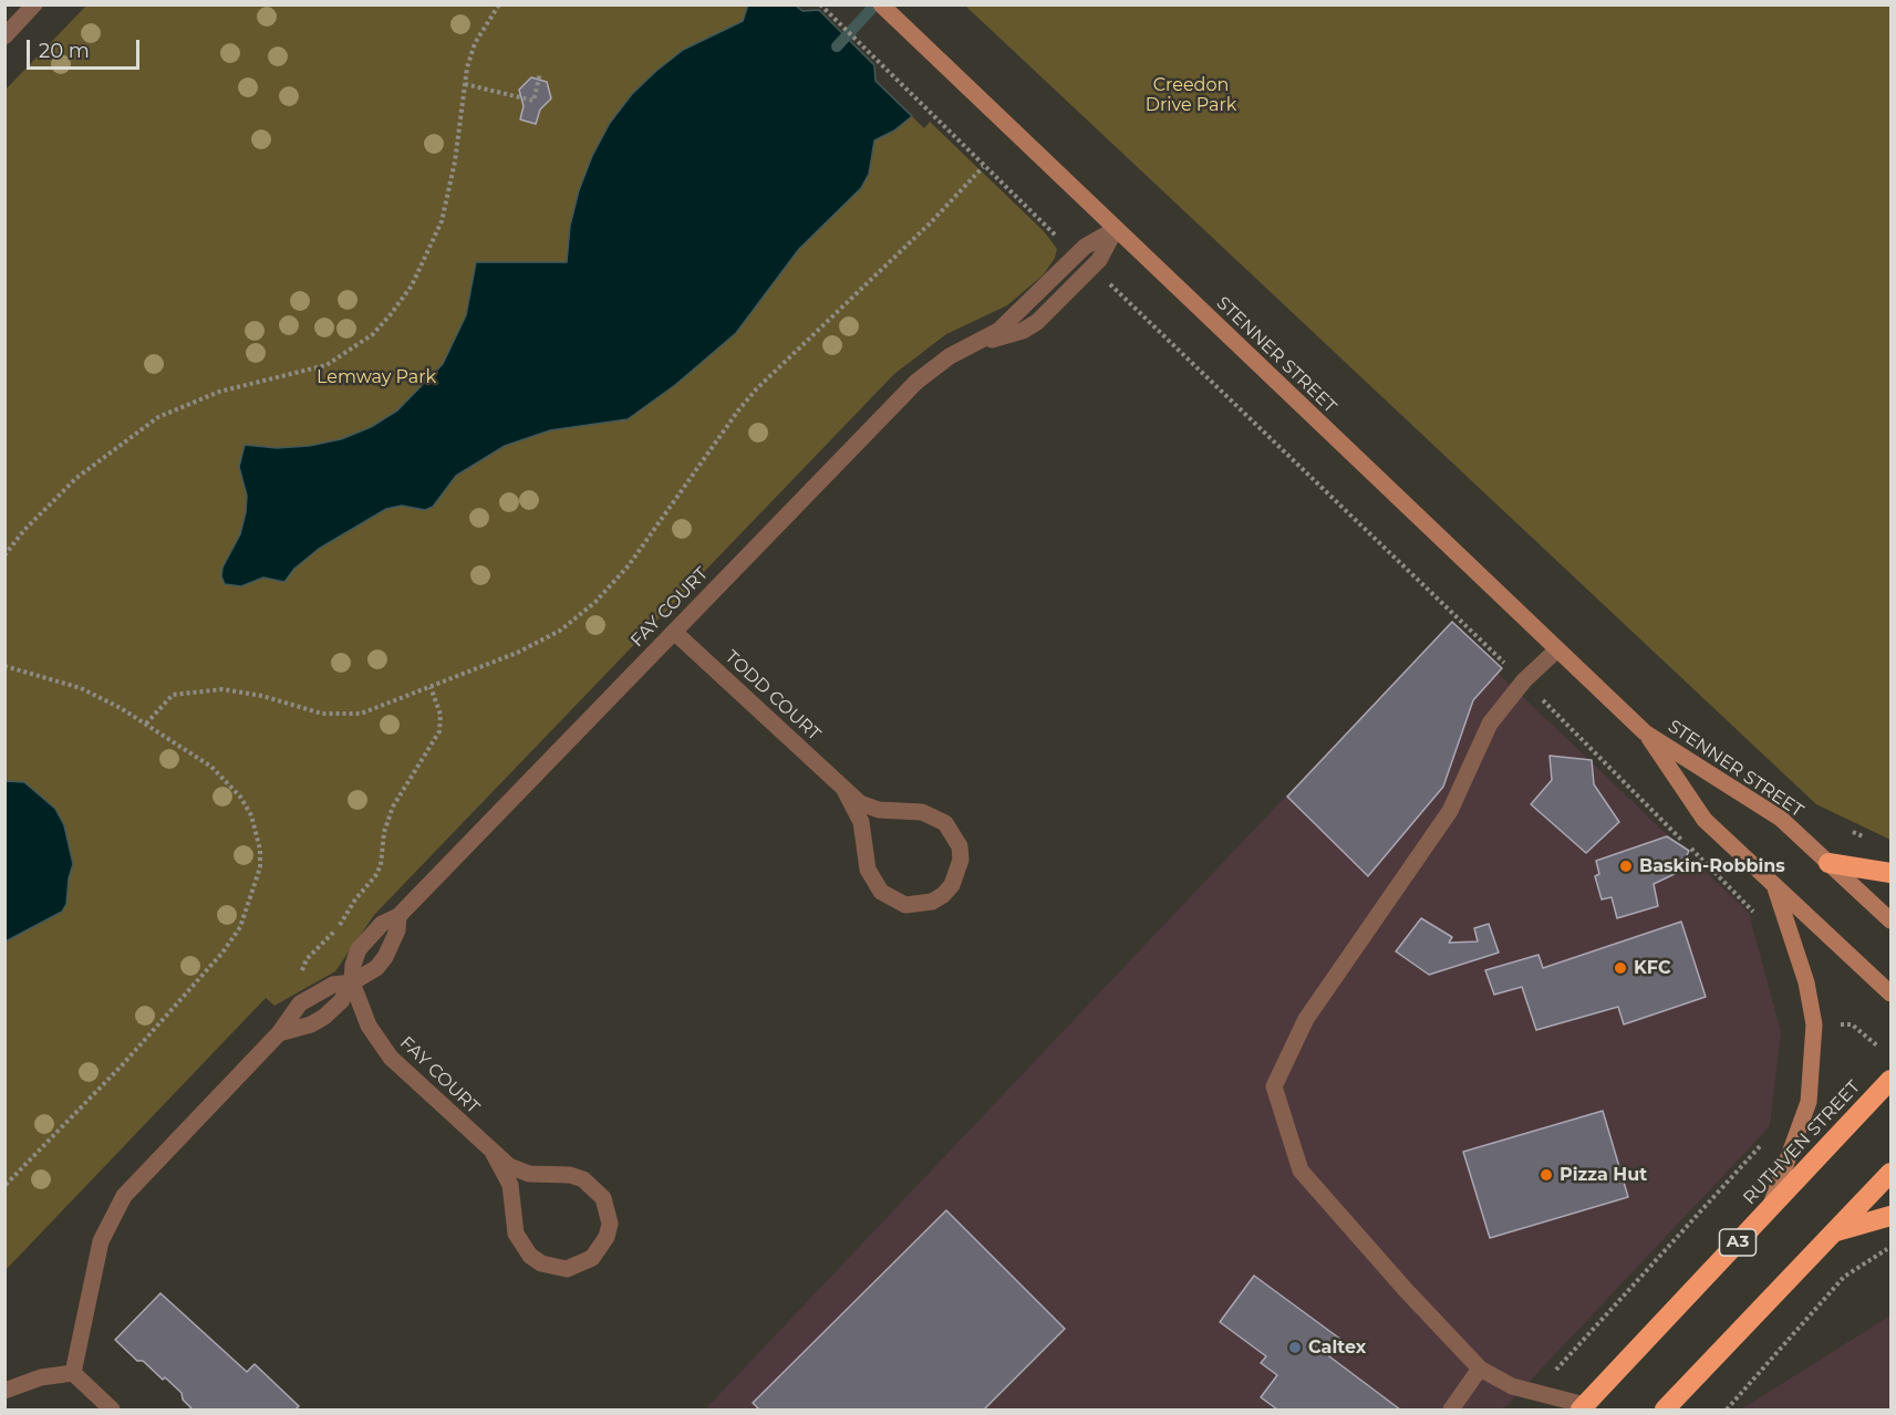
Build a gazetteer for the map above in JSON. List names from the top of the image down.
{
  "streets": {
    "highway": ["RUTHVEN STREET", "A3"],
    "main road": ["STENNER STREET"],
    "street": ["FAY COURT", "TODD COURT"]
  },
  "crossings": [
    ["STENNER STREET", "FAY COURT"],
    ["FAY COURT", "TODD COURT"]
  ],
  "parks": ["Creedon Drive Park", "Lemway Park"],
  "places": [
    "Baskin-Robbins",
    "KFC",
    "Pizza Hut",
    "Caltex"
  ],
  "scale_bar": "20 m"
}
